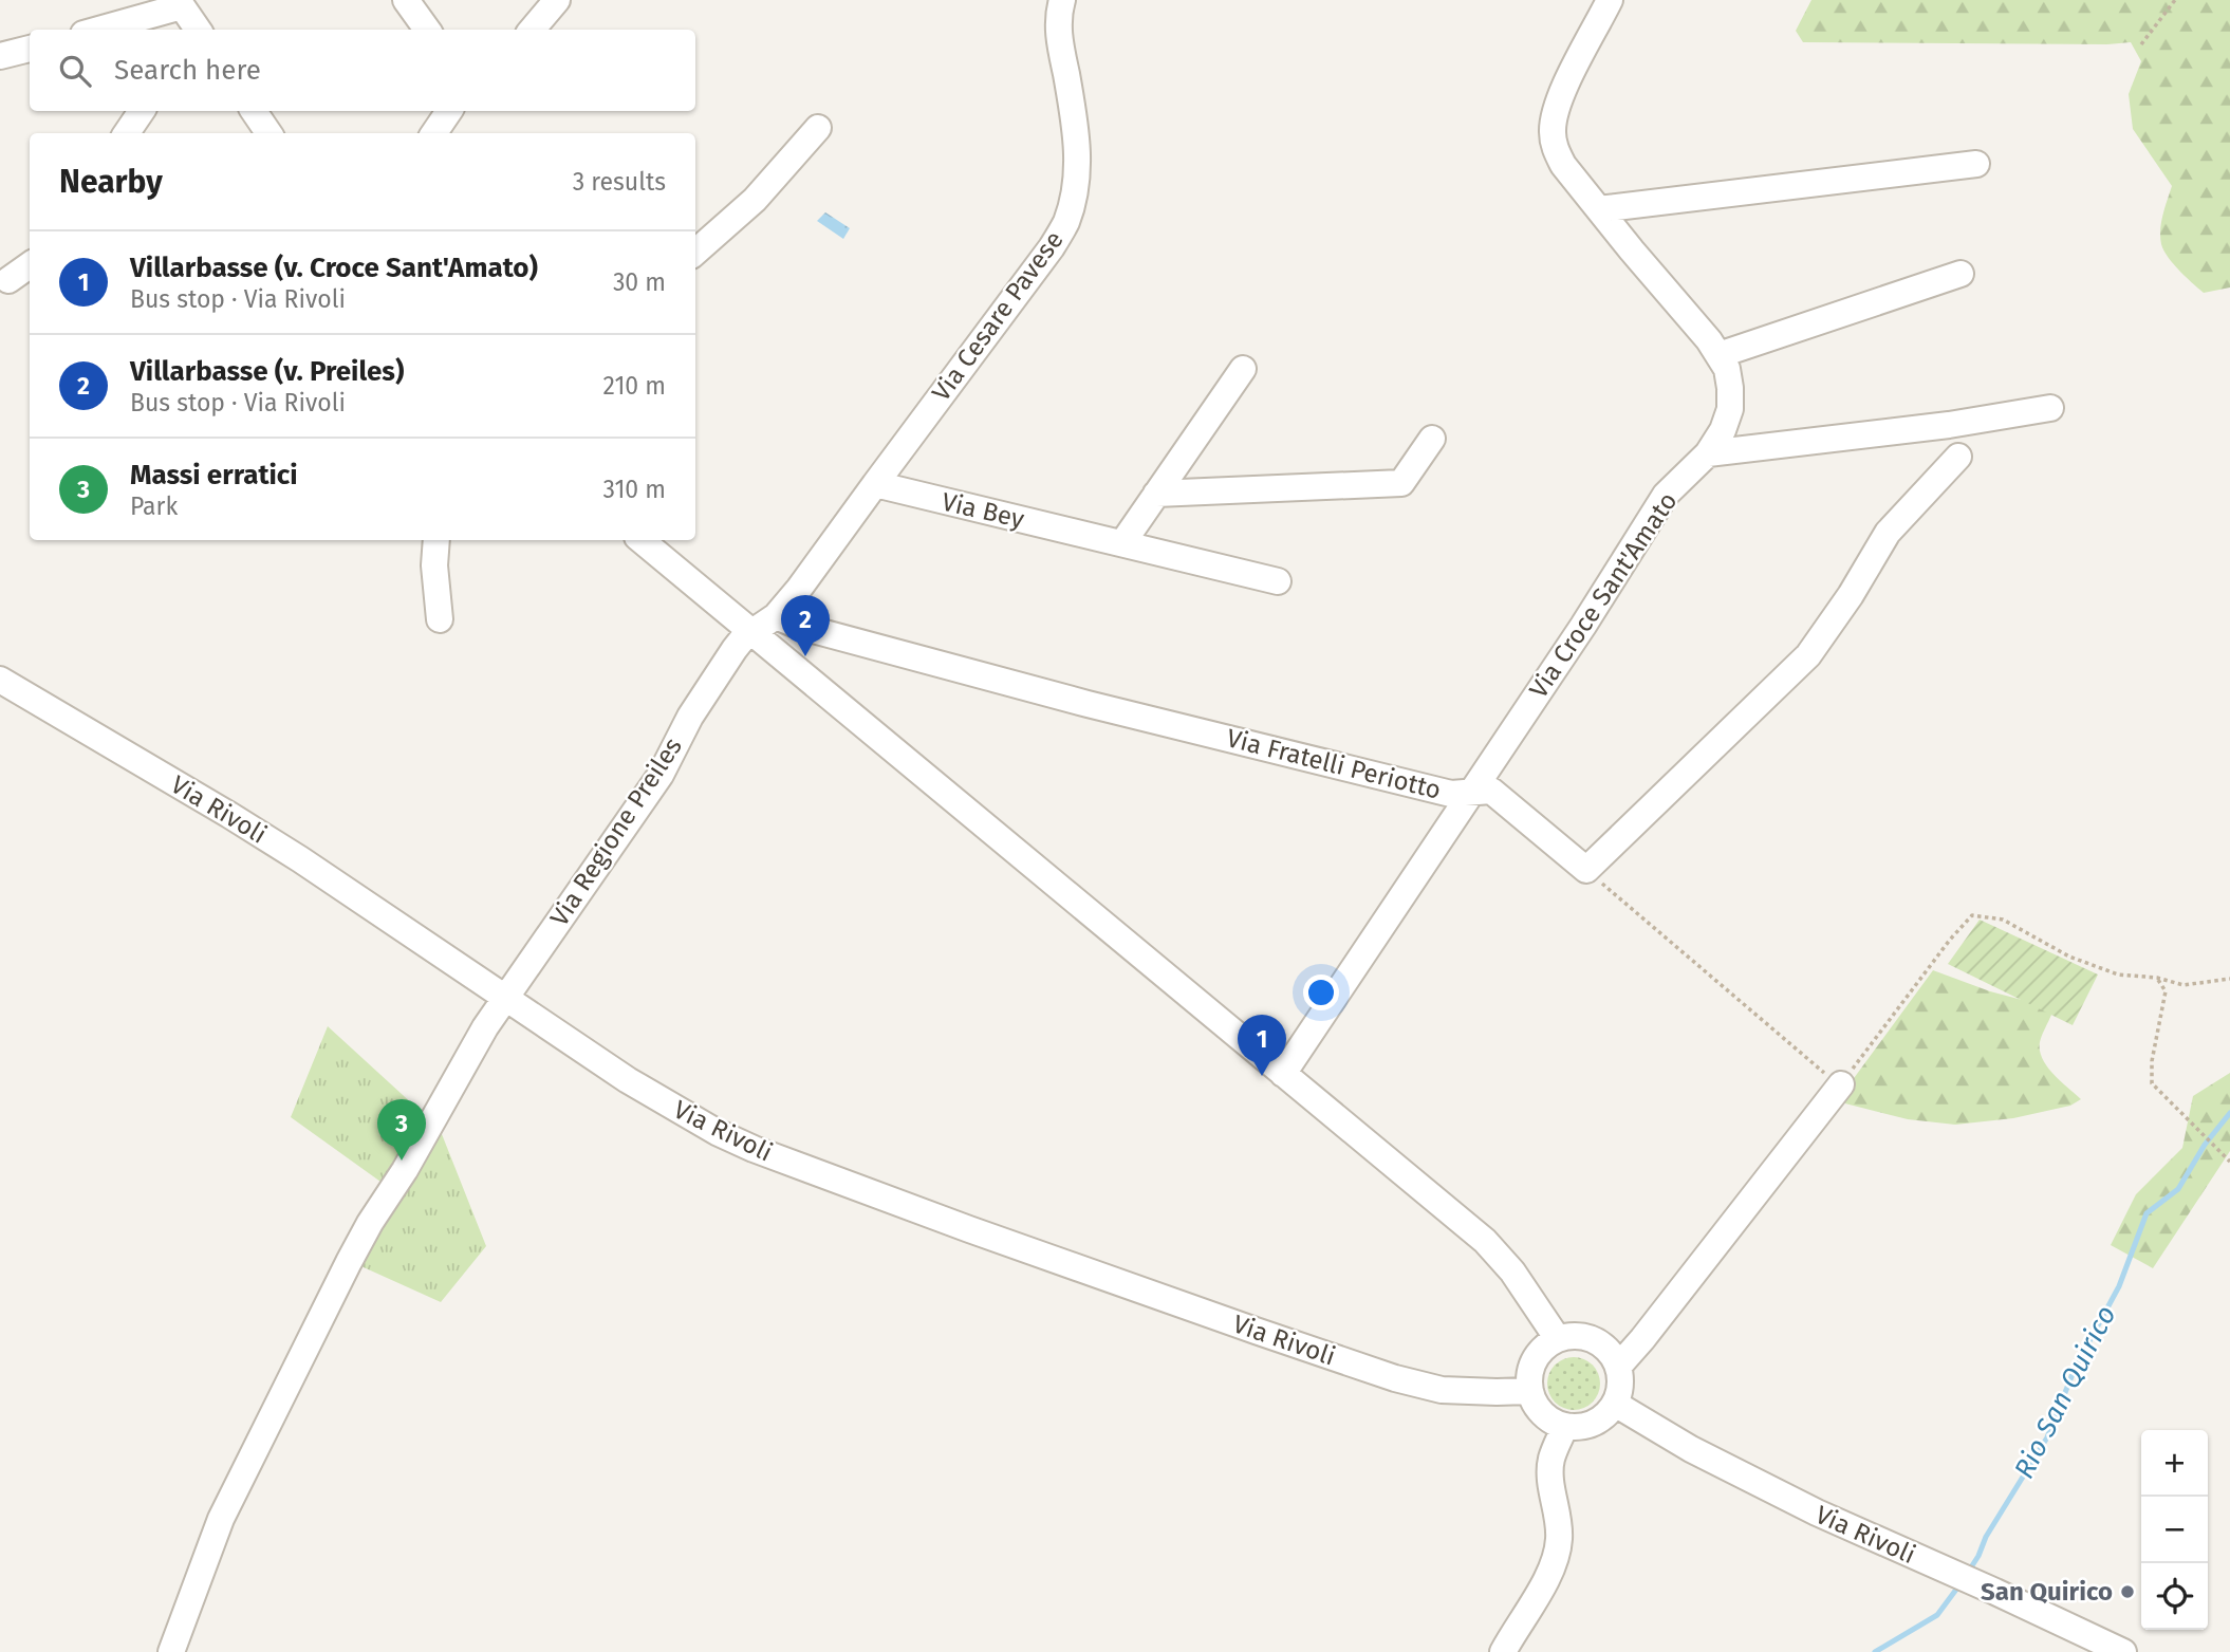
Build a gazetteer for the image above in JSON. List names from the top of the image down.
{
  "streets": {
    "street": [
      "Via Cesare Pavese",
      "Via Bey",
      "Via Croce Sant'Amato",
      "Via Fratelli Periotto",
      "Via Rivoli",
      "Via Regione Preiles"
    ]
  },
  "crossings": [
    ["Via Cesare Pavese", "Via Bey"],
    ["Via Croce Sant'Amato", "Via Fratelli Periotto"],
    ["Via Rivoli", "Via Regione Preiles"]
  ],
  "water": ["Rio San Quirico"],
  "places": ["San Quirico"],
  "page": {
    "search": "Search here",
    "heading": ["Nearby", "3 results"],
    "list": [
      {
        "mark": "1",
        "name": "Villarbasse (v. Croce Sant'Amato)",
        "note": "Bus stop · Via Rivoli",
        "value": "30 m"
      },
      {
        "mark": "2",
        "name": "Villarbasse (v. Preiles)",
        "note": "Bus stop · Via Rivoli",
        "value": "210 m"
      },
      {
        "mark": "3",
        "name": "Massi erratici",
        "note": "Park",
        "value": "310 m"
      }
    ],
    "pins": ["2", "1", "3"],
    "map_buttons": ["+", "−"]
  }
}
